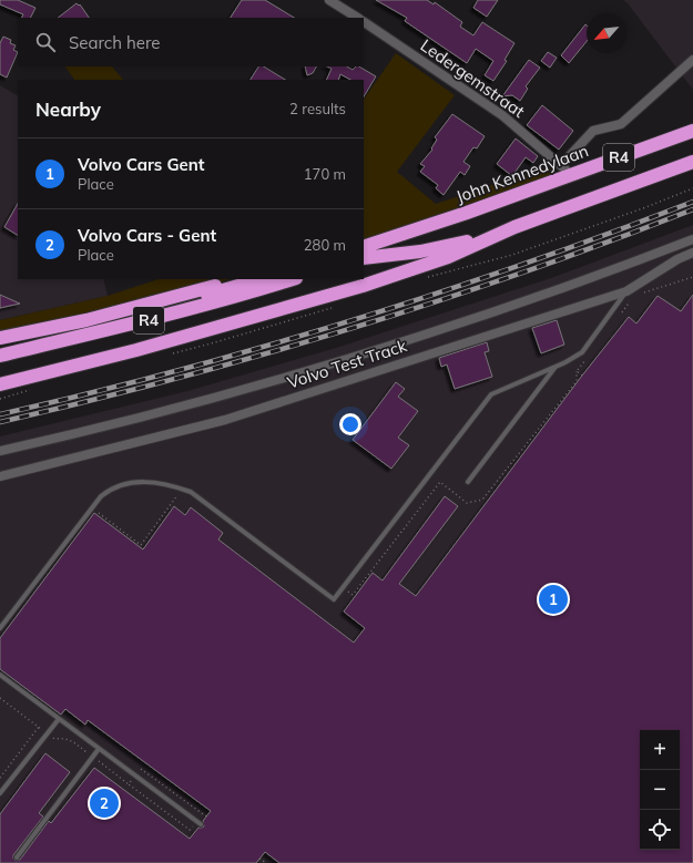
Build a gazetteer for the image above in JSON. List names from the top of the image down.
{
  "streets": {
    "highway": ["R4", "John Kennedylaan"],
    "street": ["Ledergemstraat", "Volvo Test Track"]
  },
  "north": "bottom left",
  "page": {
    "search": "Search here",
    "heading": ["Nearby", "2 results"],
    "list": [
      {
        "mark": "1",
        "name": "Volvo Cars Gent",
        "note": "Place",
        "value": "170 m"
      },
      {
        "mark": "2",
        "name": "Volvo Cars - Gent",
        "note": "Place",
        "value": "280 m"
      }
    ],
    "pins": ["1", "2"],
    "map_buttons": ["+", "−"]
  }
}
